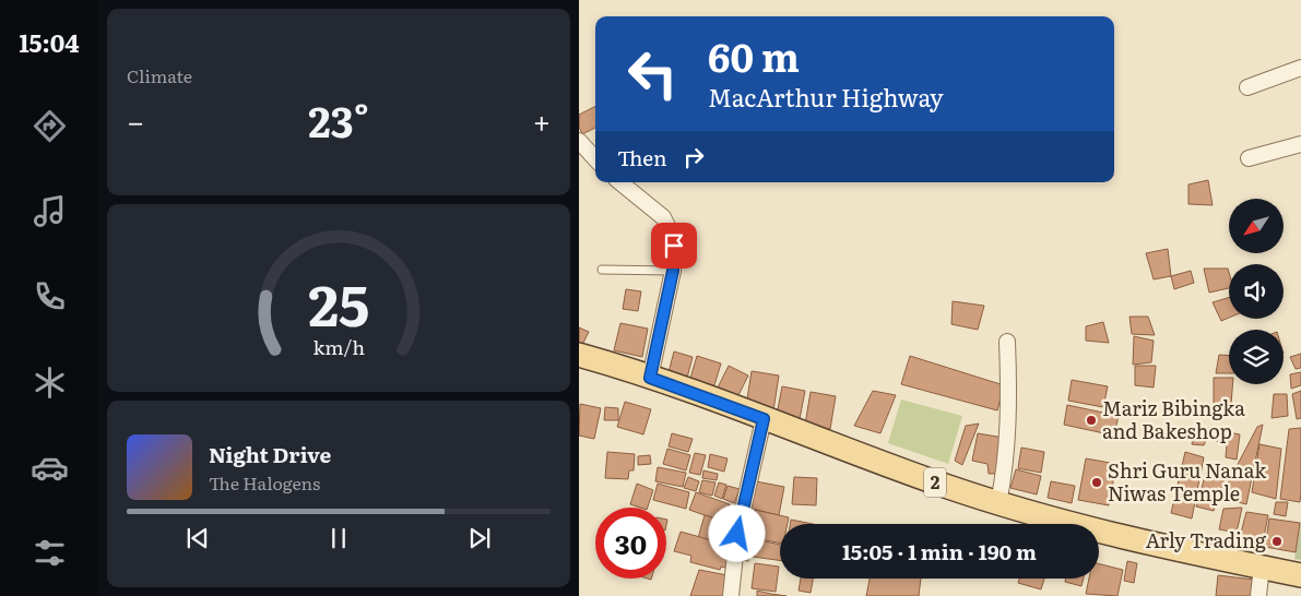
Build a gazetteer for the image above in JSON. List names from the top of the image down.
{
  "streets": {
    "main road": ["2"]
  },
  "places": ["Mariz Bibingka and Bakeshop", "Shri Guru Nanak Niwas Temple", "Arly Trading"],
  "north": "bottom left",
  "page": {
    "tabs": "15:04",
    "tile": "Climate",
    "turn": ["60 m", "MacArthur Highway"],
    "heat": ["−", "23°", "+"],
    "then": "Then",
    "song": ["Night Drive", "The Halogens"],
    "limit": "30",
    "trip": "15:05 · 1 min · 190 m",
    "gauge": ["25", "km/h"]
  }
}
